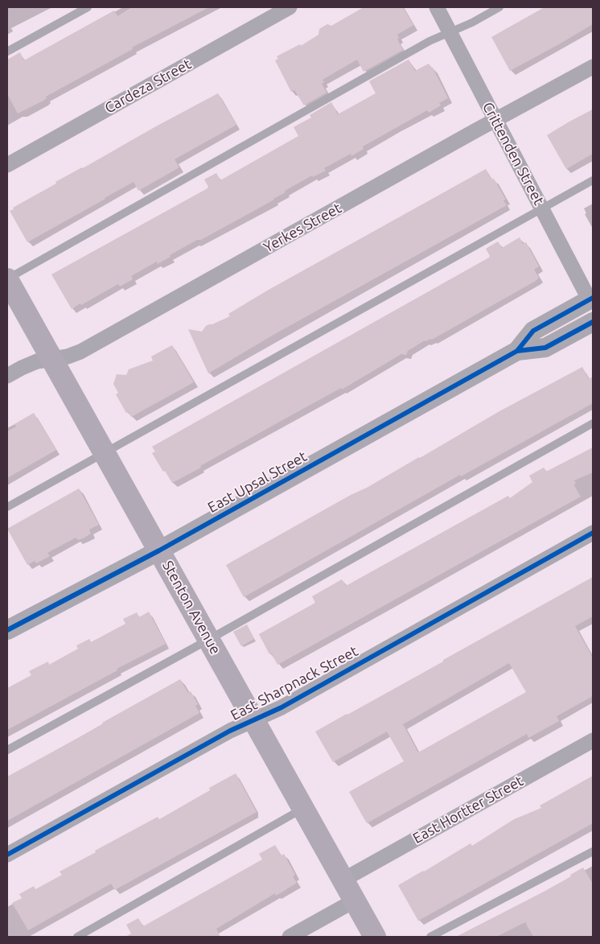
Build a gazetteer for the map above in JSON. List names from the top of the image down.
{
  "streets": {
    "main road": ["Stenton Avenue"],
    "street": [
      "Cardeza Street",
      "Crittenden Street",
      "Yerkes Street",
      "East Upsal Street",
      "East Sharpnack Street",
      "East Hortter Street"
    ]
  },
  "crossings": [
    ["Crittenden Street", "Yerkes Street"],
    ["Crittenden Street", "East Upsal Street"],
    ["Yerkes Street", "Stenton Avenue"],
    ["East Upsal Street", "Stenton Avenue"],
    ["Stenton Avenue", "East Sharpnack Street"],
    ["Stenton Avenue", "East Hortter Street"]
  ]
}
